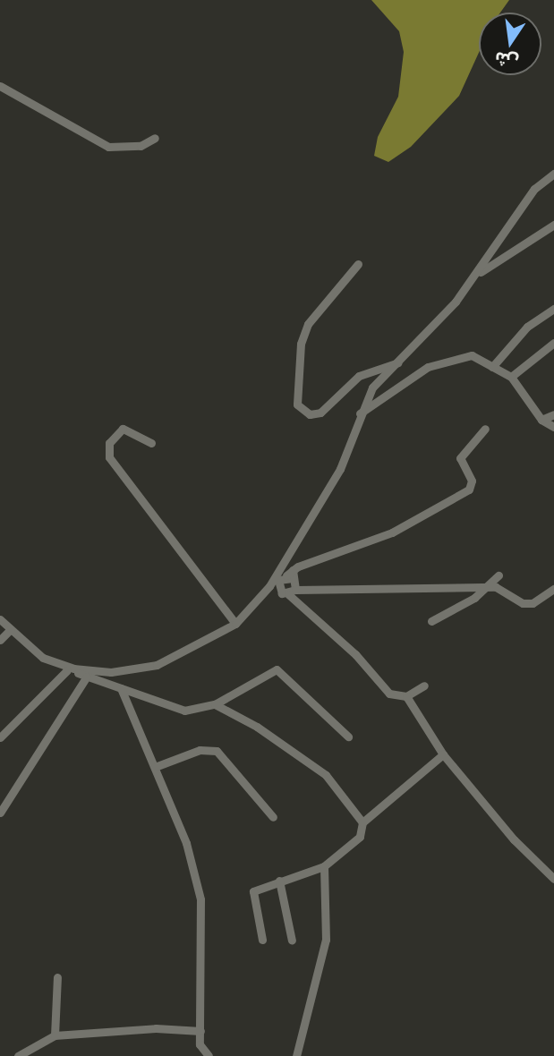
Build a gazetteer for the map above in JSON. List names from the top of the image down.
{
  "north": "bottom"
}
